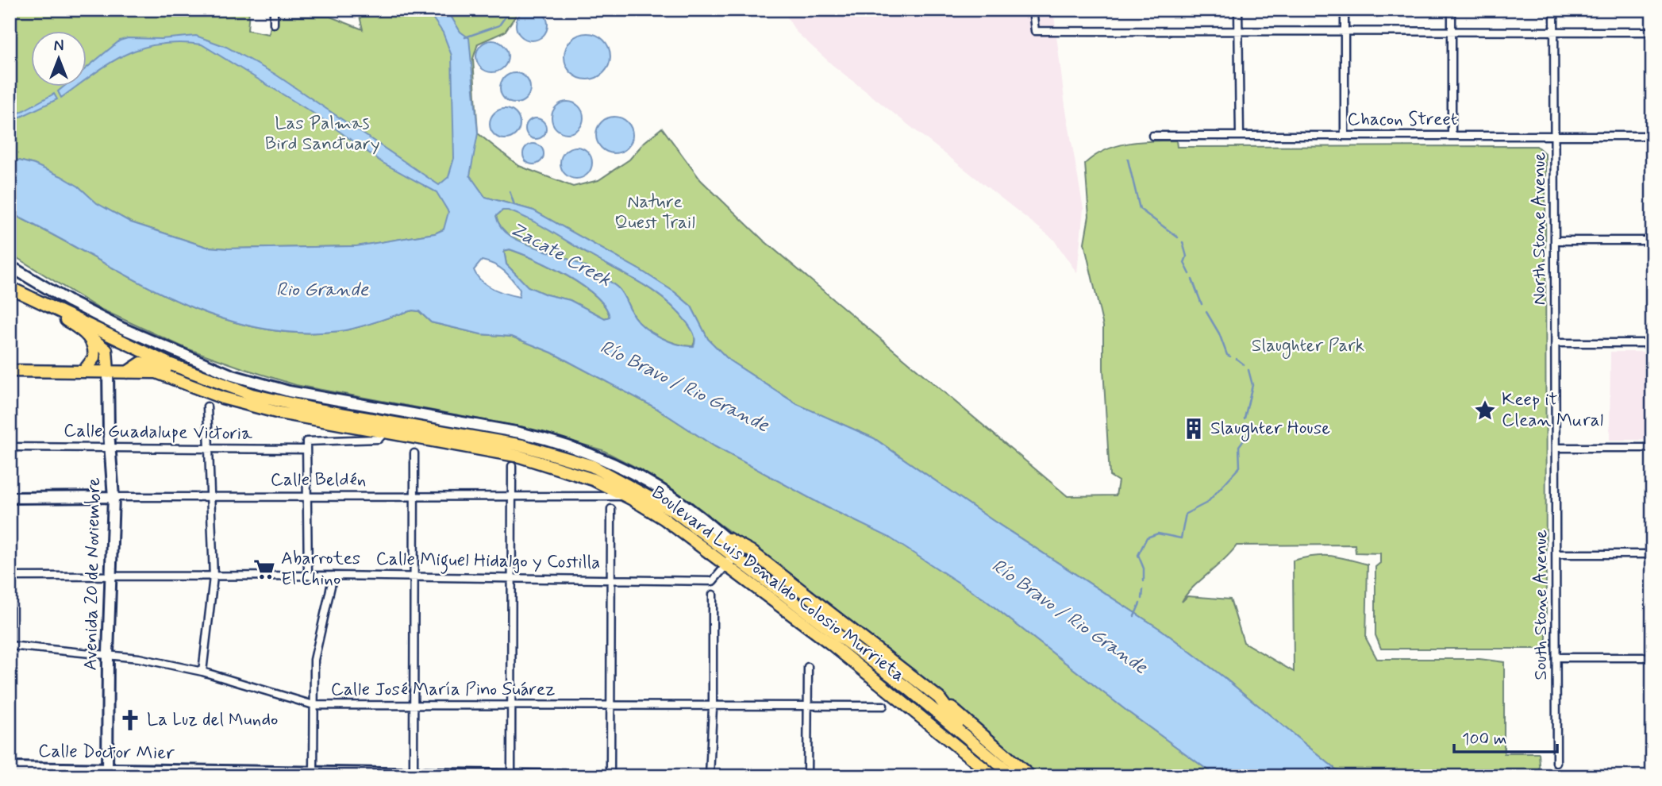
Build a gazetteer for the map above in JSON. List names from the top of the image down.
{
  "streets": {
    "highway": ["Boulevard Luis Donaldo Colosio Murrieta"],
    "main road": ["Calle Beldén", "Avenida 20 de Noviembre", "Calle Doctor Mier"],
    "street": [
      "Chacon Street",
      "North Stone Avenue",
      "Calle Guadalupe Victoria",
      "Calle Miguel Hidalgo y Costilla",
      "South Stone Avenue",
      "Calle José María Pino Suárez"
    ]
  },
  "crossings": [
    ["Chacon Street", "North Stone Avenue"],
    ["North Stone Avenue", "South Stone Avenue"],
    ["Calle Guadalupe Victoria", "Avenida 20 de Noviembre"],
    ["Calle Guadalupe Victoria", "Boulevard Luis Donaldo Colosio Murrieta"],
    ["Calle Beldén", "Avenida 20 de Noviembre"],
    ["Calle Beldén", "Boulevard Luis Donaldo Colosio Murrieta"],
    ["Calle Miguel Hidalgo y Costilla", "Avenida 20 de Noviembre"],
    ["Calle Miguel Hidalgo y Costilla", "Boulevard Luis Donaldo Colosio Murrieta"],
    ["Avenida 20 de Noviembre", "Boulevard Luis Donaldo Colosio Murrieta"],
    ["Avenida 20 de Noviembre", "Calle José María Pino Suárez"],
    ["Avenida 20 de Noviembre", "Calle Doctor Mier"]
  ],
  "water": ["Zacate Creek", "Rio Grande", "Río Bravo / Rio Grande"],
  "parks": ["Las Palmas Bird Sanctuary", "Nature Quest Trail", "Slaughter Park"],
  "places": {
    "place": ["Keep it Clean Mural"],
    "building": ["Slaughter House"],
    "supermarket": ["Abarrotes El Chino"],
    "church": ["La Luz del Mundo"]
  },
  "scale_bar": "100 m",
  "north": "top"
}
